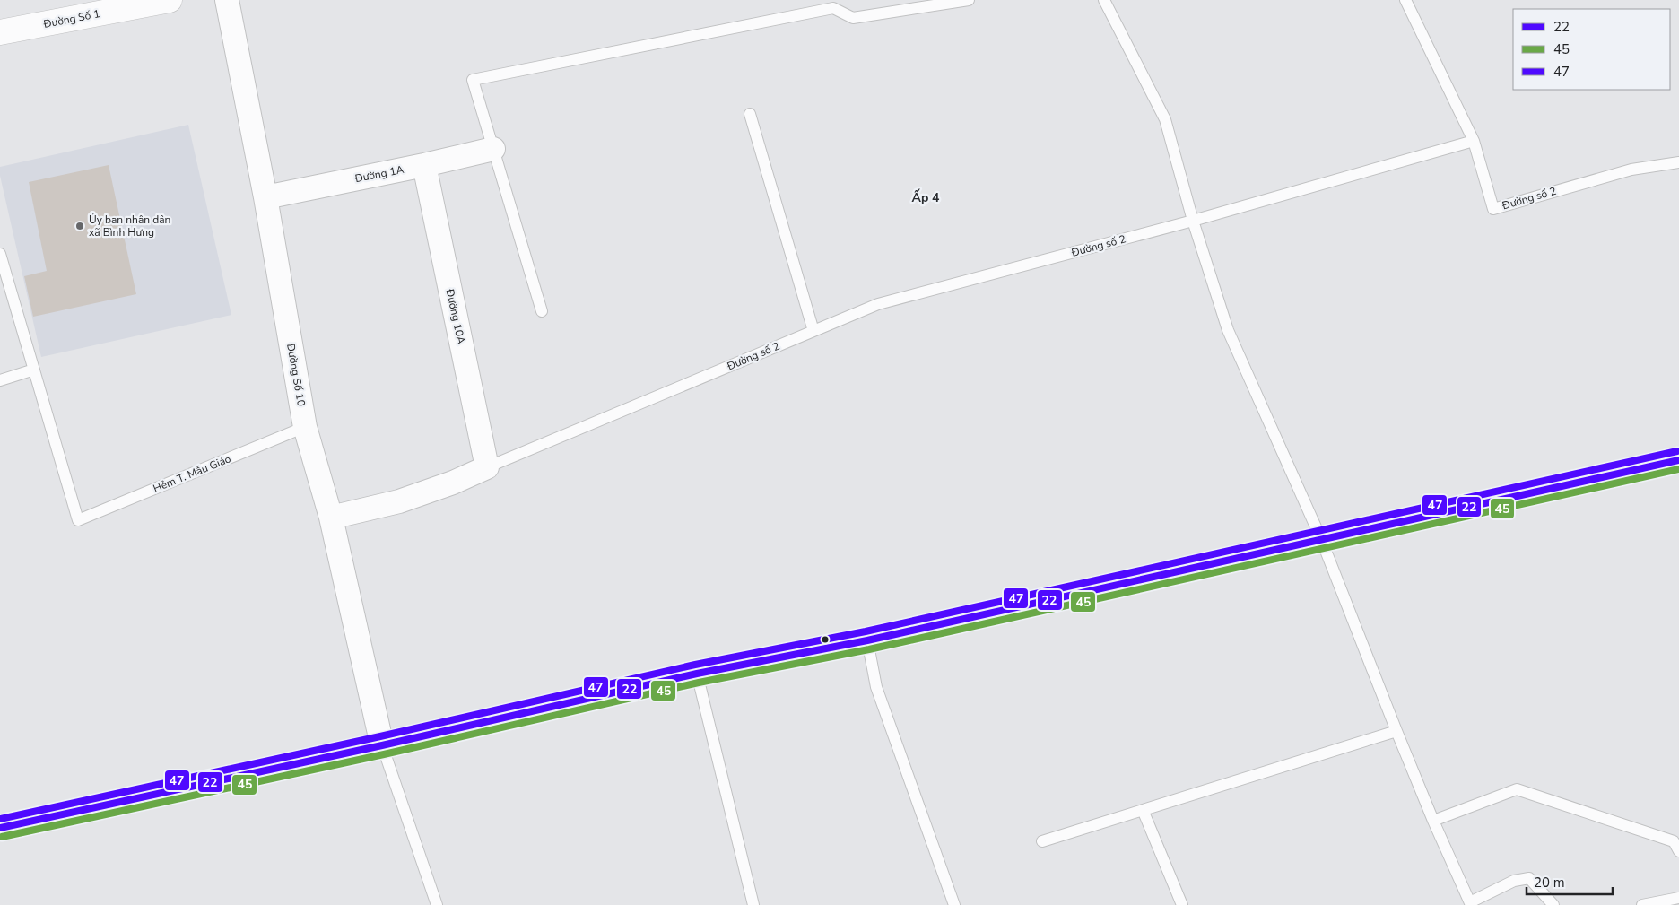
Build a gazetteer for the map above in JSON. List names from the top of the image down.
{
  "streets": {
    "main road": ["Đường Số 1"],
    "street": ["Đường 1A", "Đường 10A", "Đường Số 10"],
    "lane": ["Đường số 2", "Hẻm T. Mẫu Giáo"]
  },
  "crossings": [
    ["Đường 1A", "Đường 10A"],
    ["Đường 1A", "Đường Số 10"],
    ["Đường số 2", "Đường 10A"],
    ["Đường Số 10", "Hẻm T. Mẫu Giáo"]
  ],
  "districts": ["Ấp 4"],
  "places": ["Ủy ban nhân dân xã Bình Hưng"],
  "lines": ["transit line 47", "transit line 22", "transit line 45"],
  "legend": ["22", "45", "47"],
  "scale_bar": "20 m"
}
